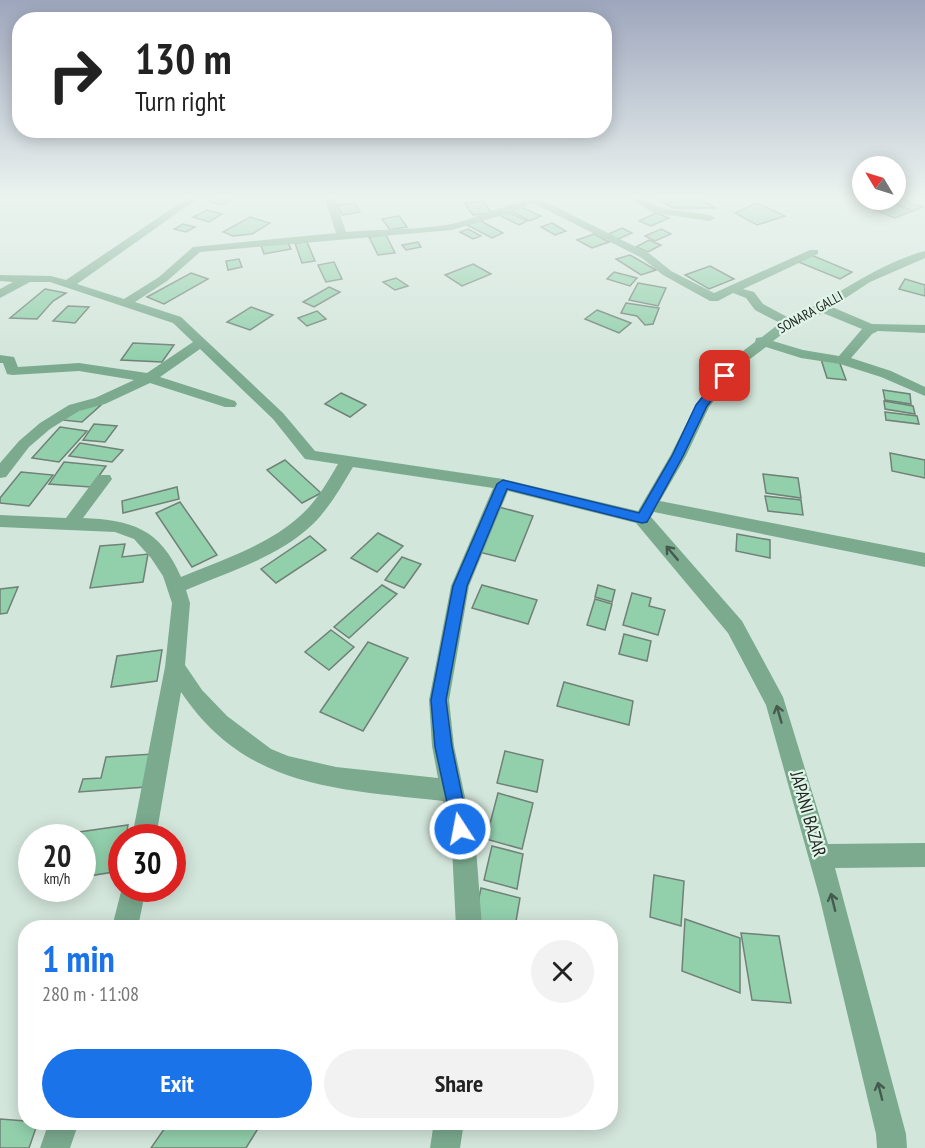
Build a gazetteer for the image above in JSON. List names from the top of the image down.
{
  "streets": {
    "street": ["SONARA GALLI", "JAPANI BAZAR"]
  },
  "crossings": [
    ["SONARA GALLI", "JAPANI BAZAR"]
  ],
  "one_way": ["JAPANI BAZAR"],
  "north": "top left",
  "page": {
    "turn": ["130 m", "Turn right"],
    "speed": "20 km/h",
    "limit": "30",
    "heading": ["1 min", "280 m · 11:08"],
    "buttons": ["Exit", "Share"]
  }
}
